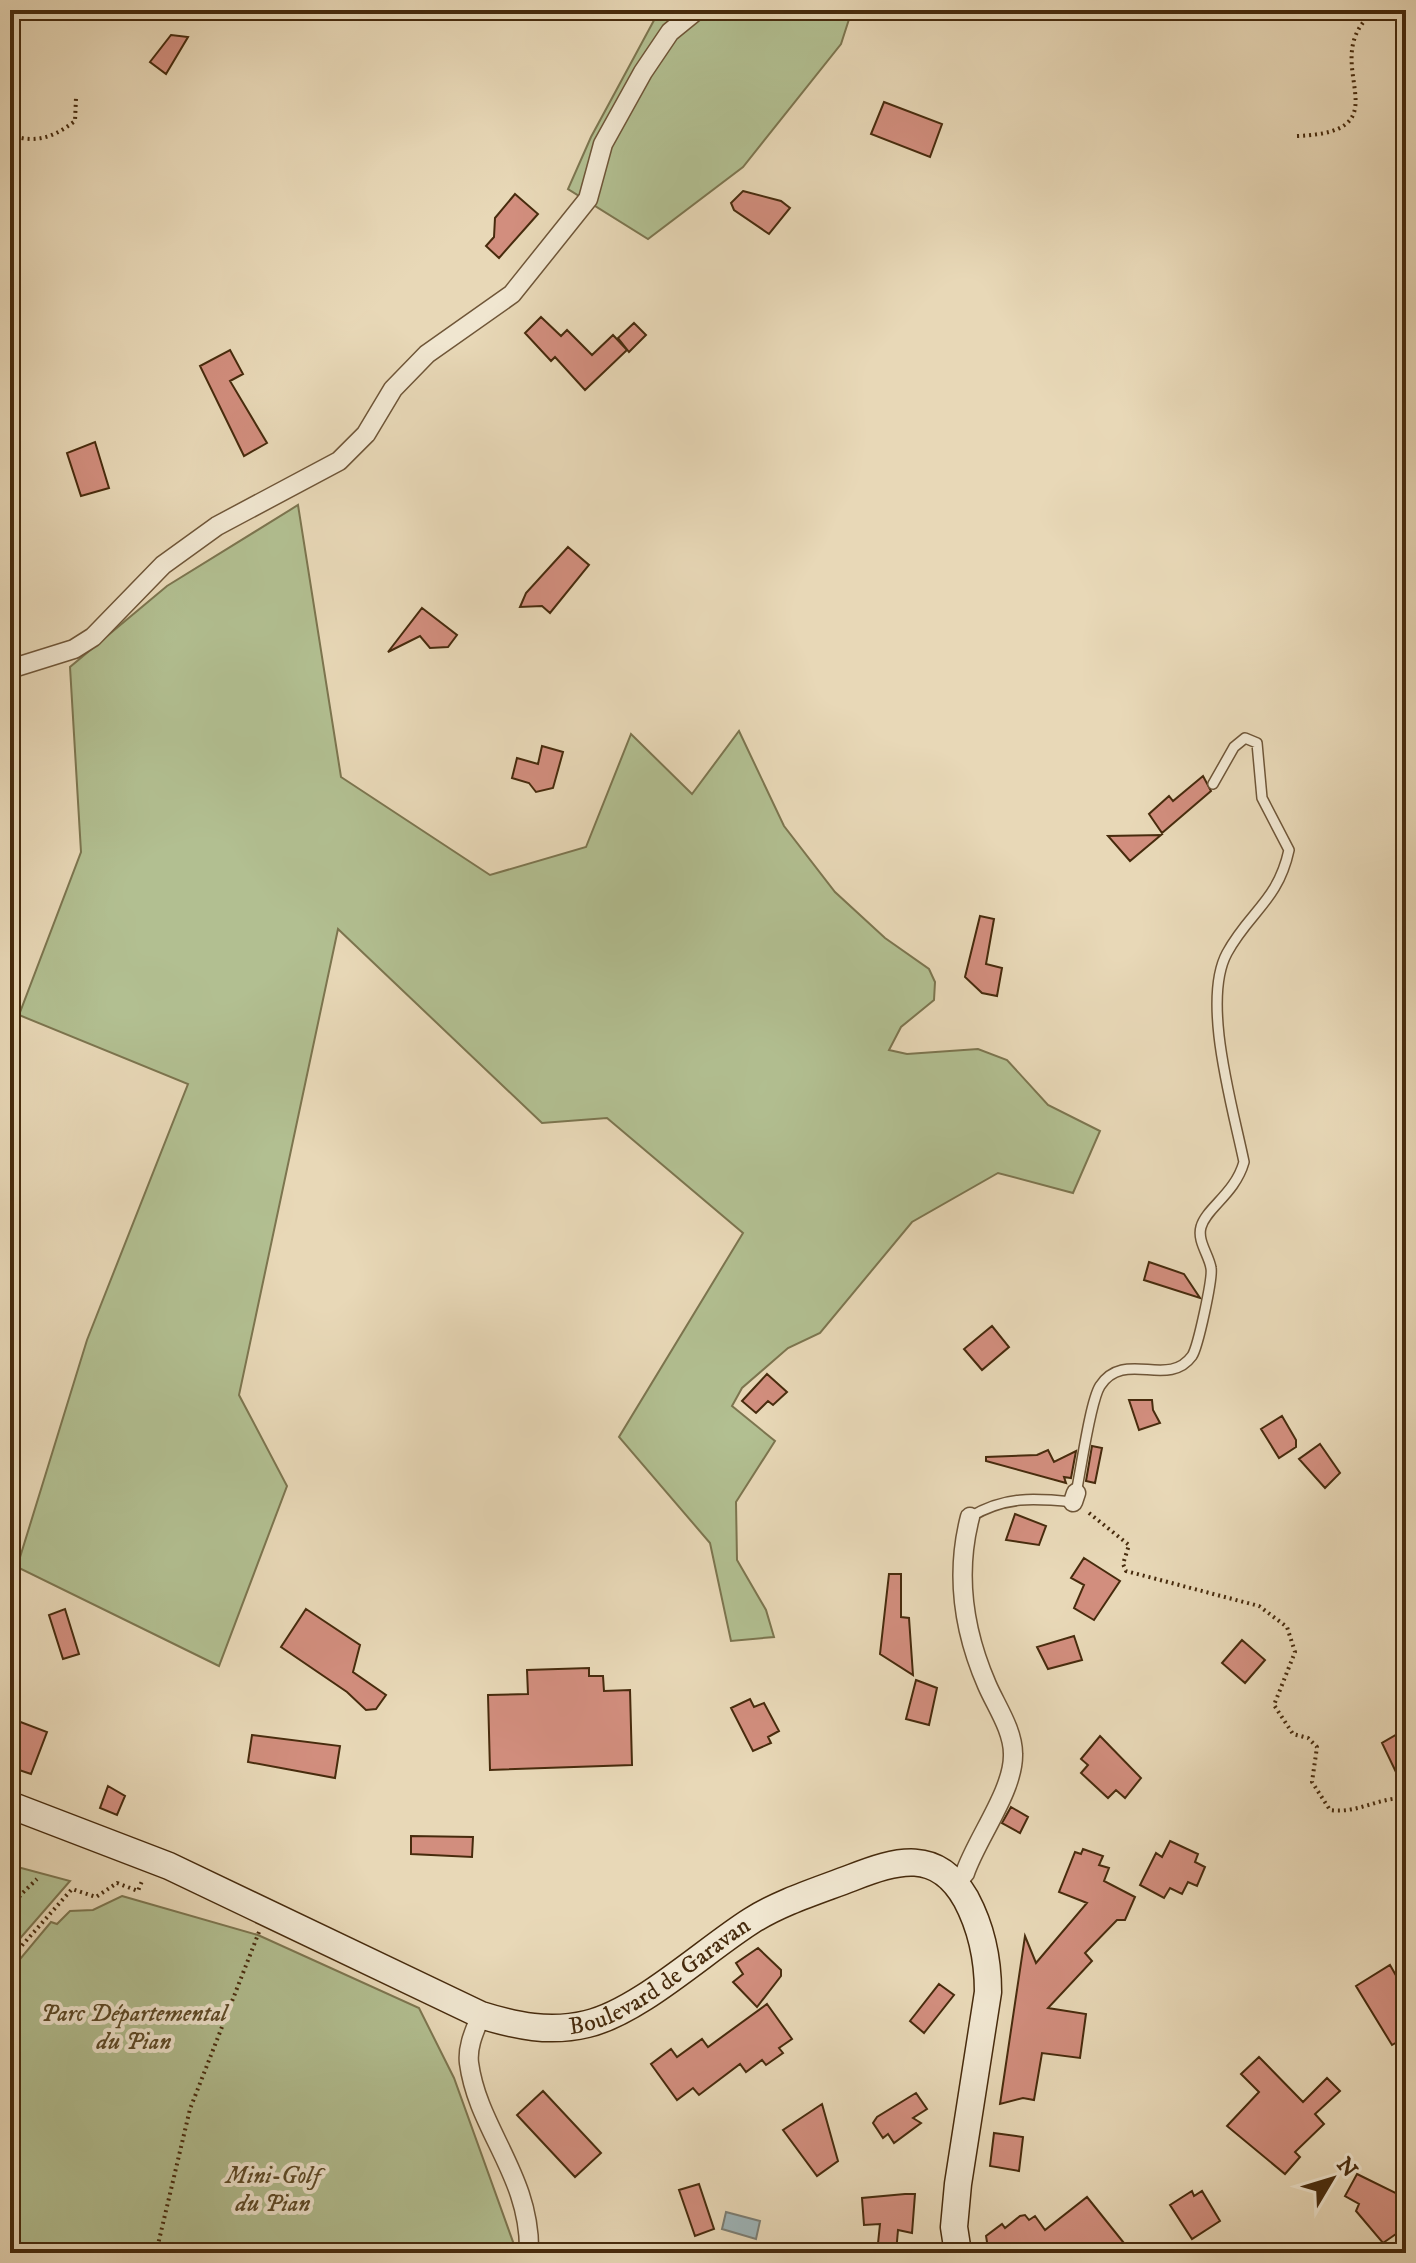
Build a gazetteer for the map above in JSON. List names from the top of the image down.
{
  "streets": {
    "street": ["Boulevard de Garavan"]
  },
  "parks": ["Parc Départemental du Pian", "Mini-Golf du Pian"],
  "north": "top right"
}
